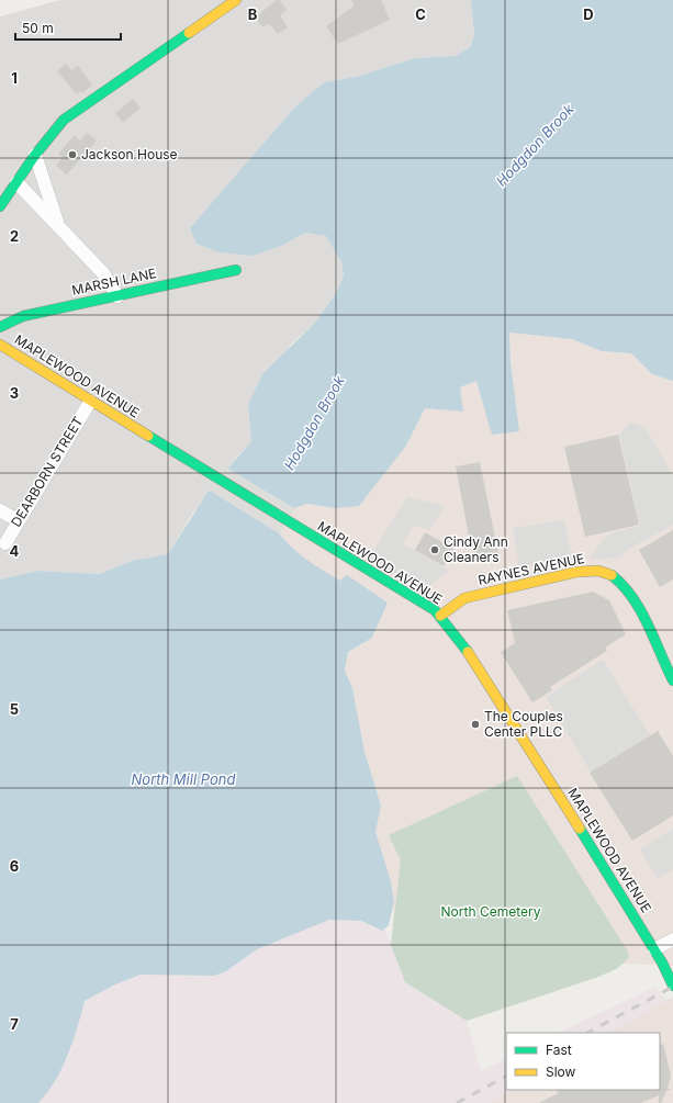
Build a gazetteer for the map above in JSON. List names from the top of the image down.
{
  "streets": {
    "street": [
      "MARSH LANE",
      "MAPLEWOOD AVENUE",
      "DEARBORN STREET",
      "RAYNES AVENUE"
    ]
  },
  "crossings": [
    ["MAPLEWOOD AVENUE", "DEARBORN STREET"],
    ["MAPLEWOOD AVENUE", "RAYNES AVENUE"]
  ],
  "water": ["Hodgdon Brook", "North Mill Pond"],
  "parks": ["North Cemetery"],
  "places": ["Jackson House", "Cindy Ann Cleaners", "The Couples Center PLLC"],
  "legend": ["Fast", "Slow"],
  "scale_bar": "50 m",
  "grid": {
    "columns": ["B", "C", "D"],
    "rows": [
      "1",
      "2",
      "3",
      "4",
      "5",
      "6",
      "7"
    ]
  }
}
